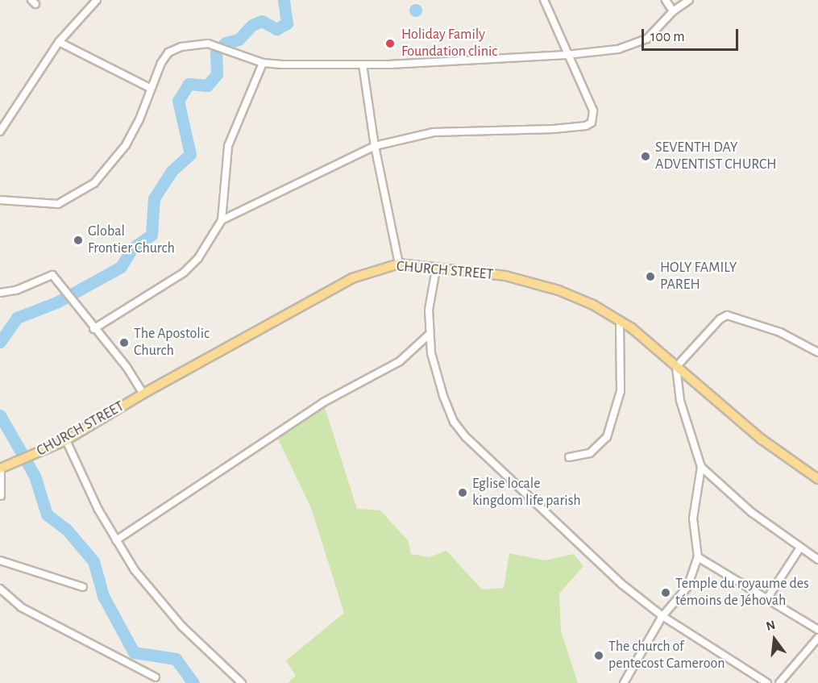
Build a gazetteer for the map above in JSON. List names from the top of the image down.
{
  "streets": {
    "main road": ["CHURCH STREET"]
  },
  "places": [
    "Holiday Family Foundation clinic",
    "SEVENTH DAY ADVENTIST CHURCH",
    "Global Frontier Church",
    "HOLY FAMILY PAREH",
    "The Apostolic Church",
    "Eglise locale kingdom life parish",
    "Temple du royaume des témoins de Jéhovah",
    "The church of pentecost Cameroon"
  ],
  "scale_bar": "100 m",
  "north": "top"
}
